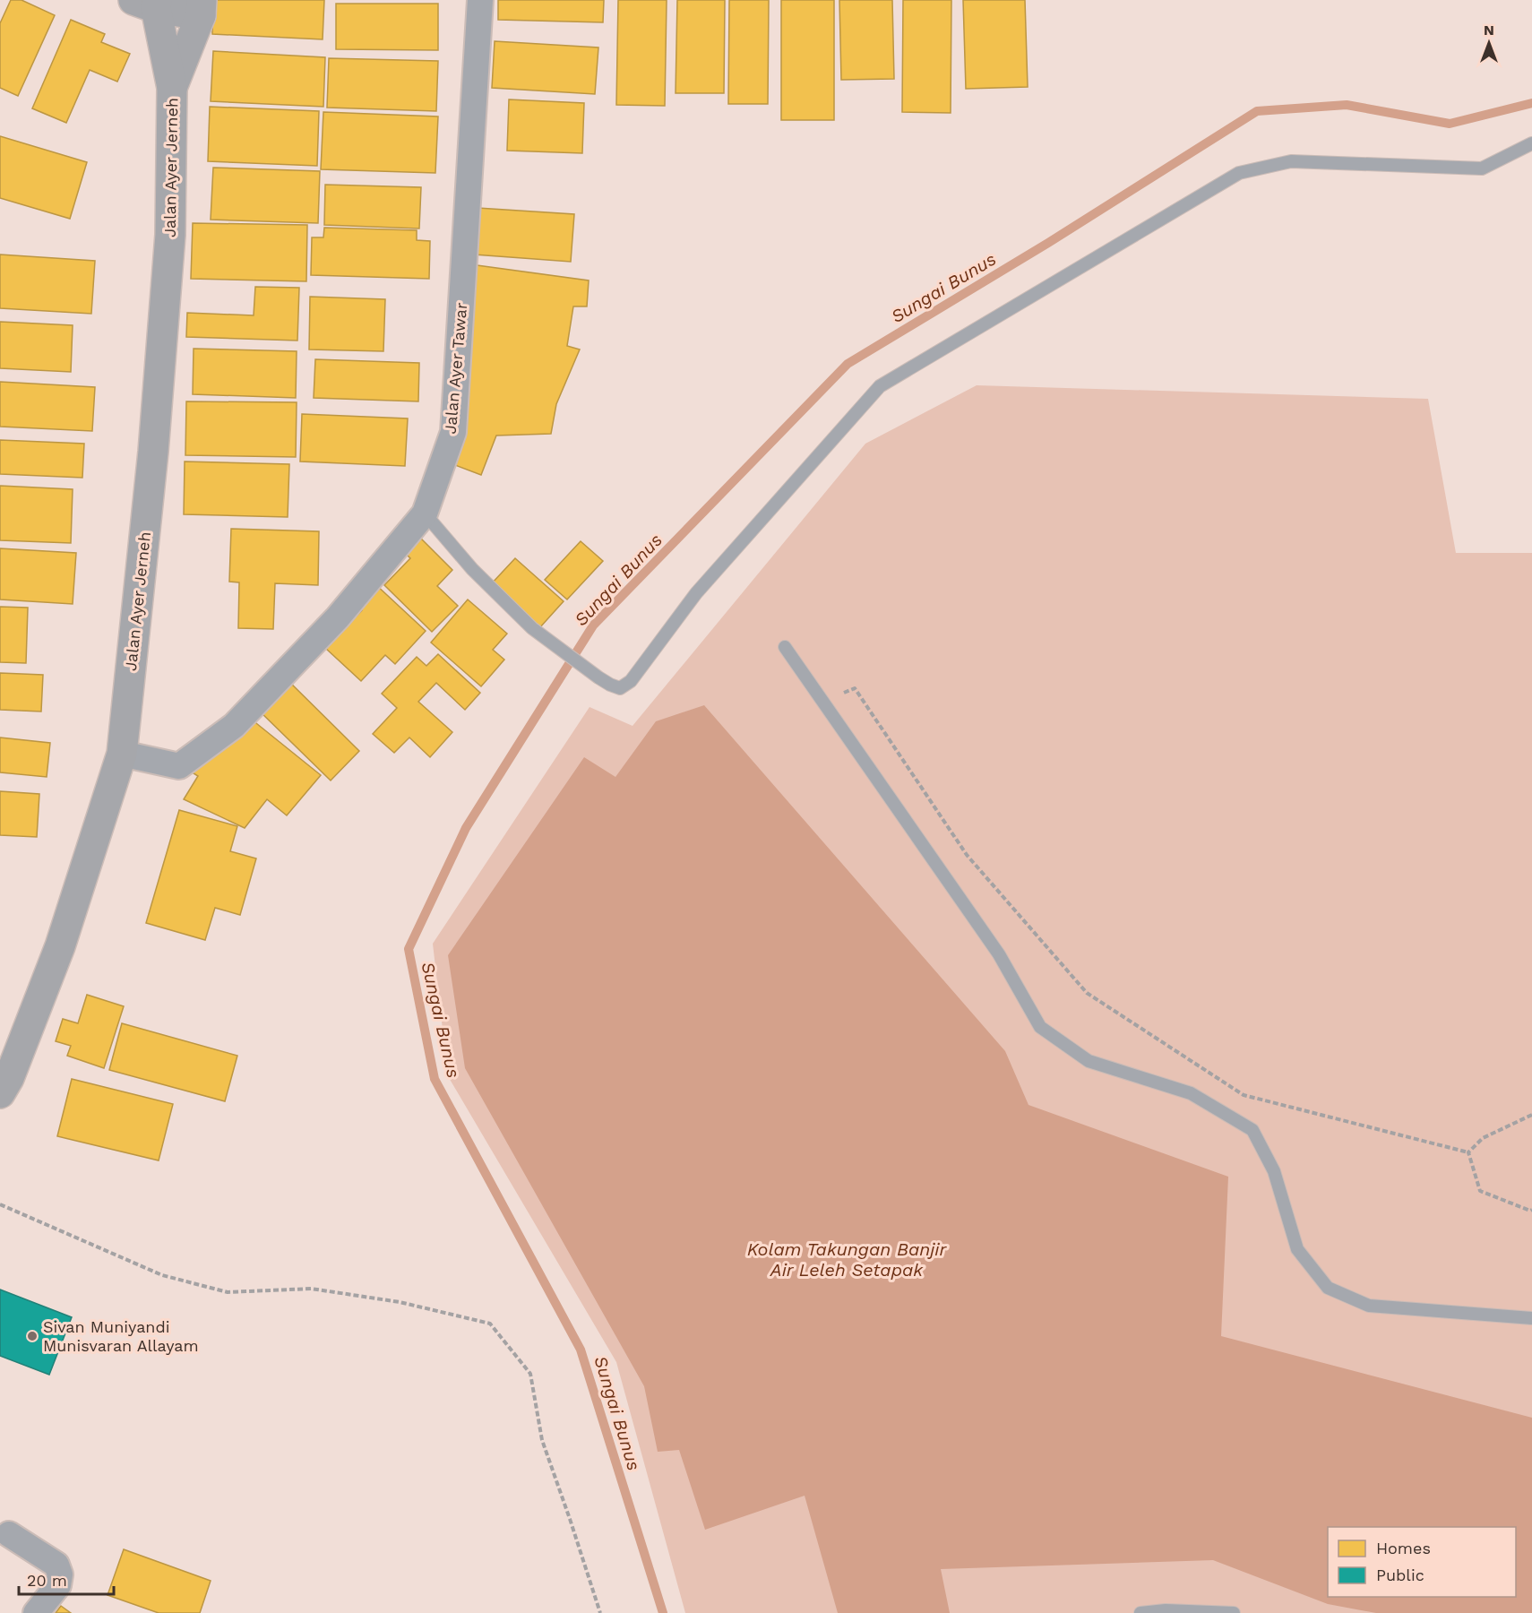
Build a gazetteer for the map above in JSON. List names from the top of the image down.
{
  "streets": {
    "main road": ["Jalan Ayer Jerneh"],
    "street": ["Jalan Ayer Tawar"]
  },
  "crossings": [
    ["Jalan Ayer Jerneh", "Jalan Ayer Tawar"]
  ],
  "water": ["Sungai Bunus", "Kolam Takungan Banjir Air Leleh Setapak"],
  "places": ["Sivan Muniyandi Munisvaran Allayam"],
  "legend": ["Homes", "Public"],
  "scale_bar": "20 m",
  "north": "top"
}
